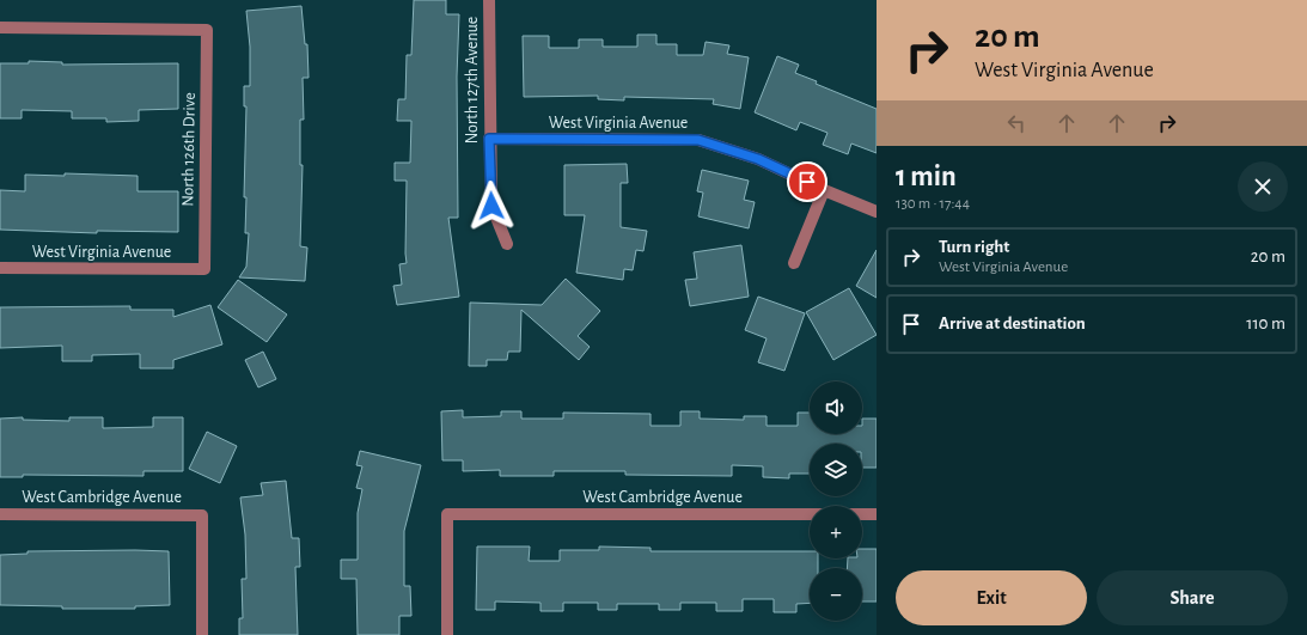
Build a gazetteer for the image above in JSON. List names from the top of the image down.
{
  "streets": {
    "street": [
      "North 127th Avenue",
      "West Virginia Avenue",
      "North 126th Drive",
      "West Cambridge Avenue"
    ]
  },
  "crossings": [
    ["North 127th Avenue", "West Virginia Avenue"],
    ["West Virginia Avenue", "North 126th Drive"]
  ],
  "page": {
    "turn": ["20 m", "West Virginia Avenue"],
    "heading": ["1 min", "130 m · 17:44"],
    "list": [
      {
        "name": "Turn right",
        "note": "West Virginia Avenue",
        "value": "20 m"
      },
      {
        "name": "Arrive at destination",
        "value": "110 m"
      }
    ],
    "map_buttons": ["+", "−"],
    "buttons": ["Exit", "Share"]
  }
}
